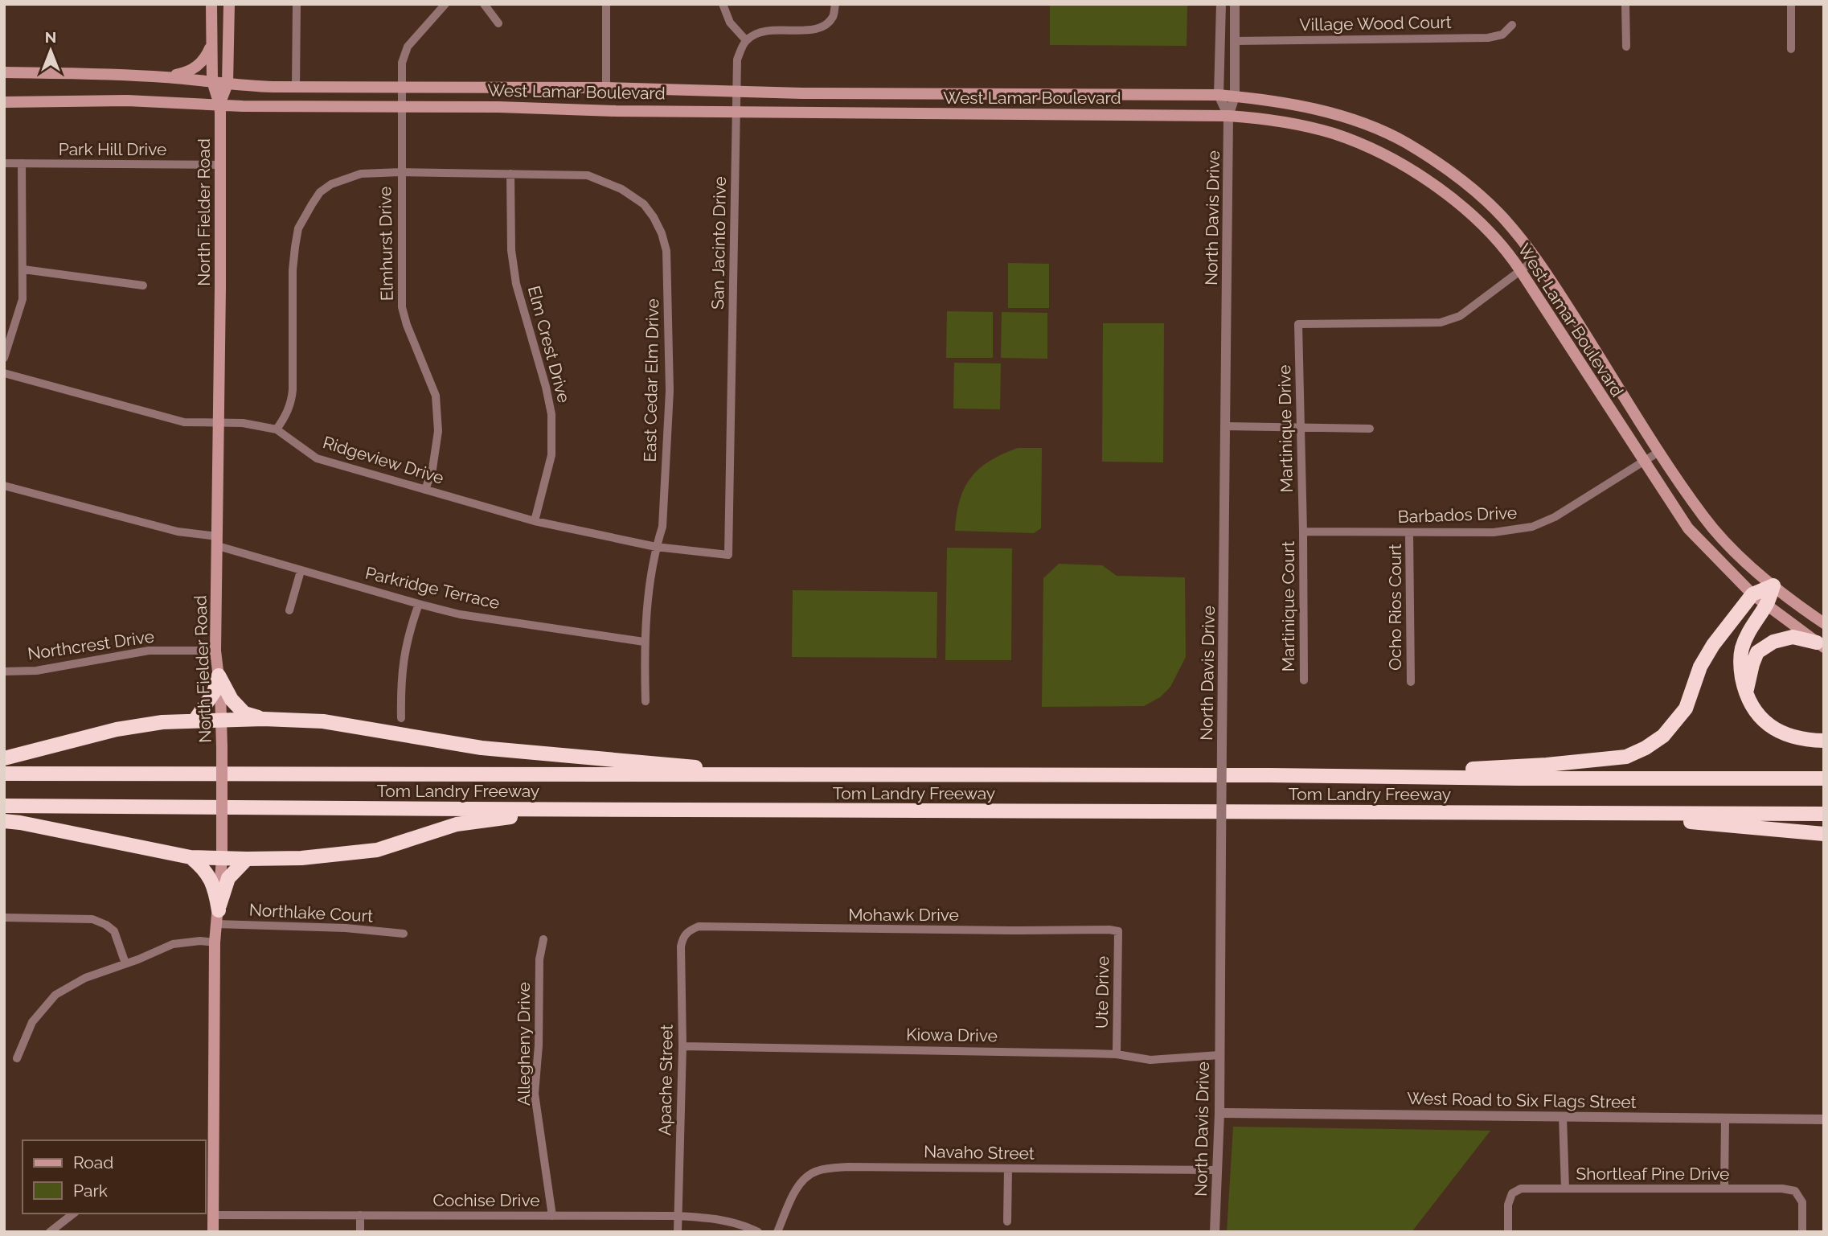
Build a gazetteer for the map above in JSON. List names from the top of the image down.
{
  "streets": {
    "highway": ["Tom Landry Freeway"],
    "main road": ["West Lamar Boulevard", "North Fielder Road"],
    "street": [
      "Village Wood Court",
      "Park Hill Drive",
      "North Davis Drive",
      "San Jacinto Drive",
      "Elmhurst Drive",
      "Elm Crest Drive",
      "East Cedar Elm Drive",
      "Martinique Drive",
      "Ridgeview Drive",
      "Barbados Drive",
      "Parkridge Terrace",
      "Martinique Court",
      "Ocho Rios Court",
      "Northcrest Drive",
      "Northlake Court",
      "Mohawk Drive",
      "Ute Drive",
      "Kiowa Drive",
      "Allegheny Drive",
      "Apache Street",
      "West Road to Six Flags Street",
      "Navaho Street",
      "Shortleaf Pine Drive",
      "Cochise Drive"
    ]
  },
  "crossings": [
    ["Village Wood Court", "North Davis Drive"],
    ["West Lamar Boulevard", "North Fielder Road"],
    ["West Lamar Boulevard", "North Davis Drive"],
    ["West Lamar Boulevard", "San Jacinto Drive"],
    ["West Lamar Boulevard", "Elmhurst Drive"],
    ["West Lamar Boulevard", "Martinique Drive"],
    ["West Lamar Boulevard", "Barbados Drive"],
    ["Park Hill Drive", "North Fielder Road"],
    ["North Fielder Road", "Ridgeview Drive"],
    ["North Fielder Road", "Parkridge Terrace"],
    ["North Fielder Road", "Northcrest Drive"],
    ["North Fielder Road", "Northlake Court"],
    ["North Fielder Road", "Cochise Drive"],
    ["North Davis Drive", "Kiowa Drive"],
    ["North Davis Drive", "West Road to Six Flags Street"],
    ["North Davis Drive", "Navaho Street"],
    ["San Jacinto Drive", "Ridgeview Drive"],
    ["Elmhurst Drive", "East Cedar Elm Drive"],
    ["Elmhurst Drive", "Ridgeview Drive"],
    ["Elm Crest Drive", "East Cedar Elm Drive"],
    ["Elm Crest Drive", "Ridgeview Drive"],
    ["East Cedar Elm Drive", "Ridgeview Drive"],
    ["East Cedar Elm Drive", "Parkridge Terrace"],
    ["Martinique Drive", "Barbados Drive"],
    ["Martinique Drive", "Martinique Court"],
    ["Barbados Drive", "Martinique Court"],
    ["Barbados Drive", "Ocho Rios Court"],
    ["Mohawk Drive", "Ute Drive"],
    ["Mohawk Drive", "Apache Street"],
    ["Ute Drive", "Kiowa Drive"],
    ["Kiowa Drive", "Apache Street"],
    ["Allegheny Drive", "Cochise Drive"],
    ["Apache Street", "Cochise Drive"]
  ],
  "legend": ["Road", "Park"],
  "north": "top"
}
